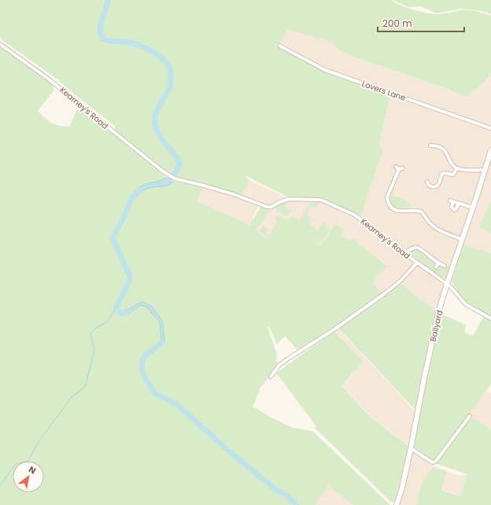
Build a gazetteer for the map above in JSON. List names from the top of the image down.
{
  "streets": {
    "street": ["Lovers Lane", "Kearney's Road", "Ballyard"]
  },
  "crossings": [
    ["Kearney's Road", "Ballyard"]
  ],
  "scale_bar": "200 m",
  "north": "top right"
}
